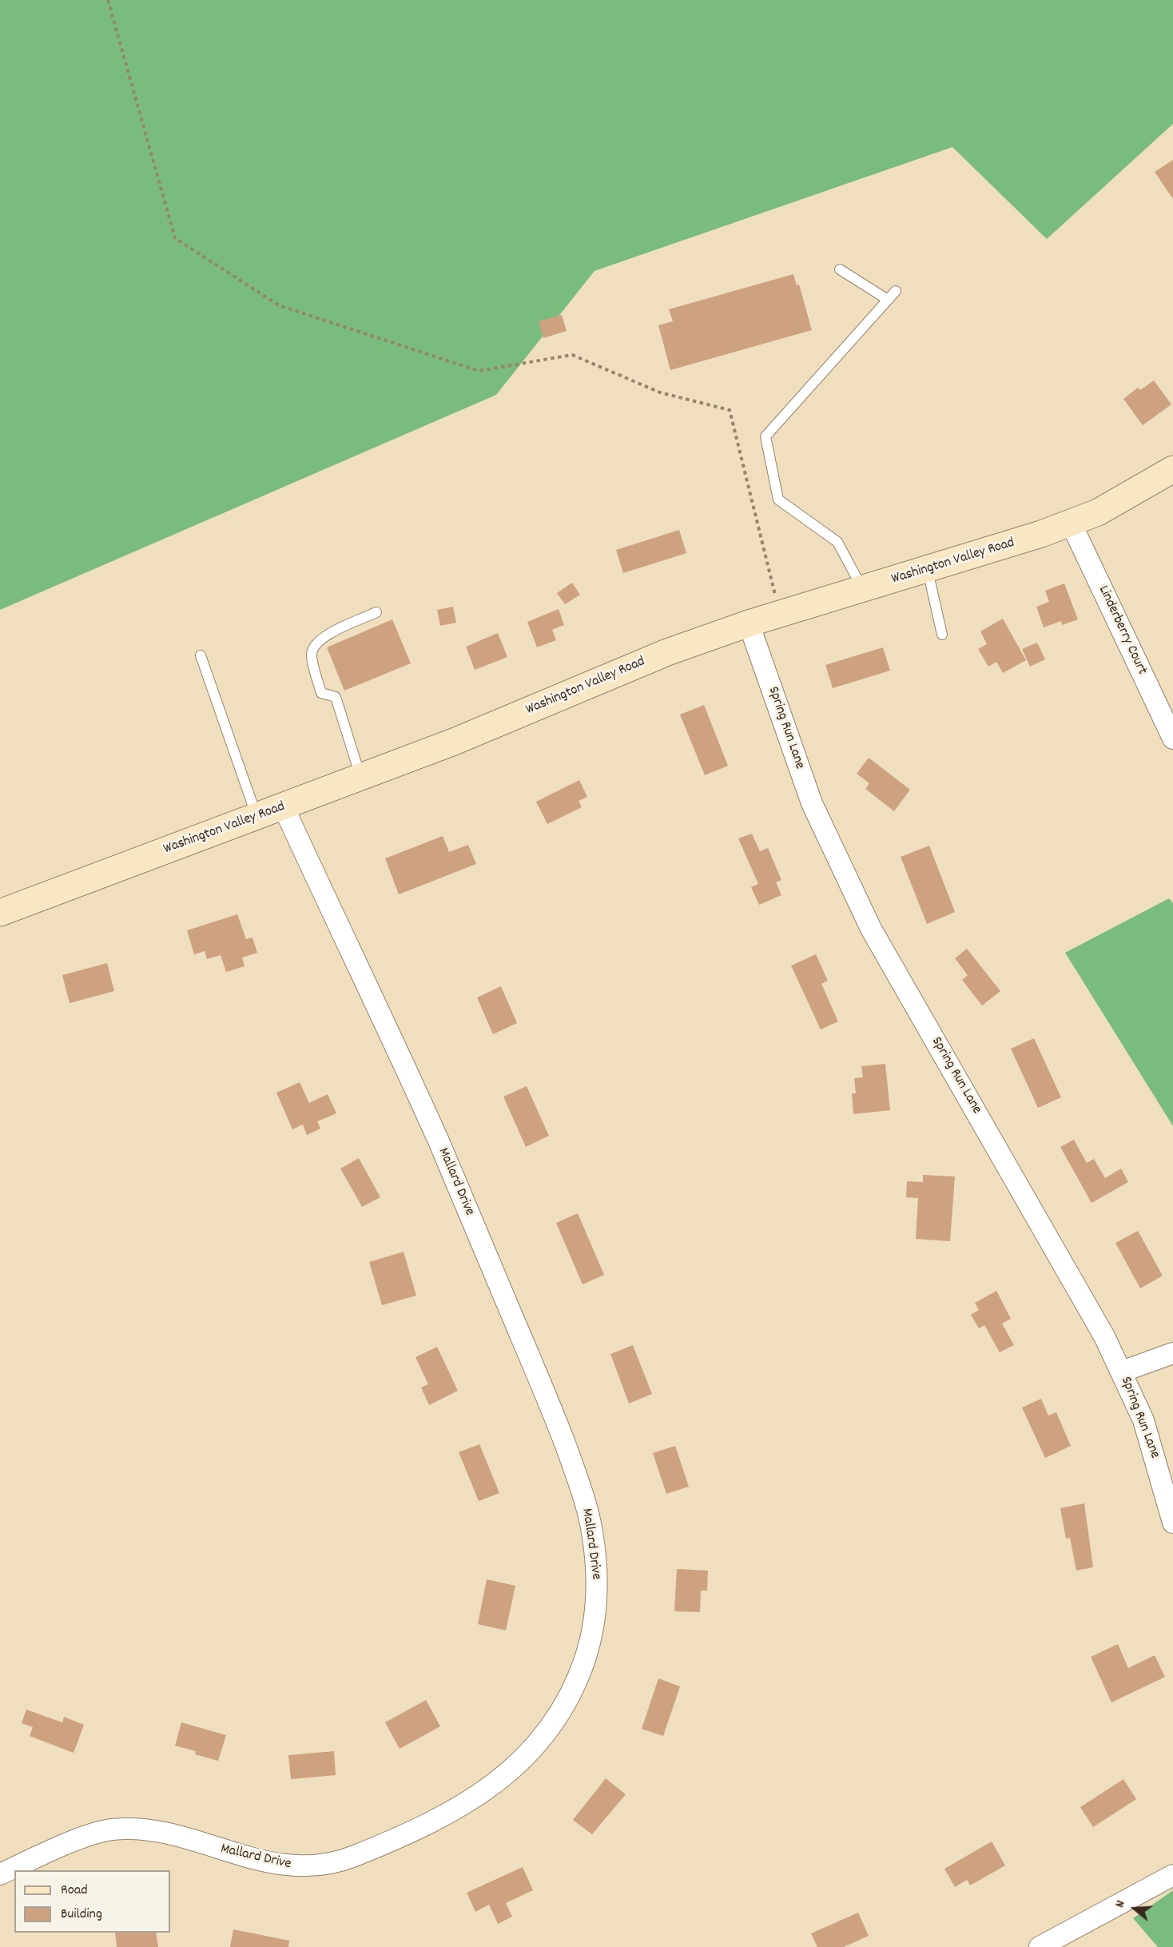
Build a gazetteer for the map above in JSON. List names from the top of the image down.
{
  "streets": {
    "street": [
      "Washington Valley Road",
      "Linderberry Court",
      "Spring Run Lane",
      "Mallard Drive"
    ]
  },
  "crossings": [
    ["Washington Valley Road", "Linderberry Court"],
    ["Washington Valley Road", "Spring Run Lane"],
    ["Washington Valley Road", "Mallard Drive"]
  ],
  "legend": ["Road", "Building"],
  "north": "left"
}
